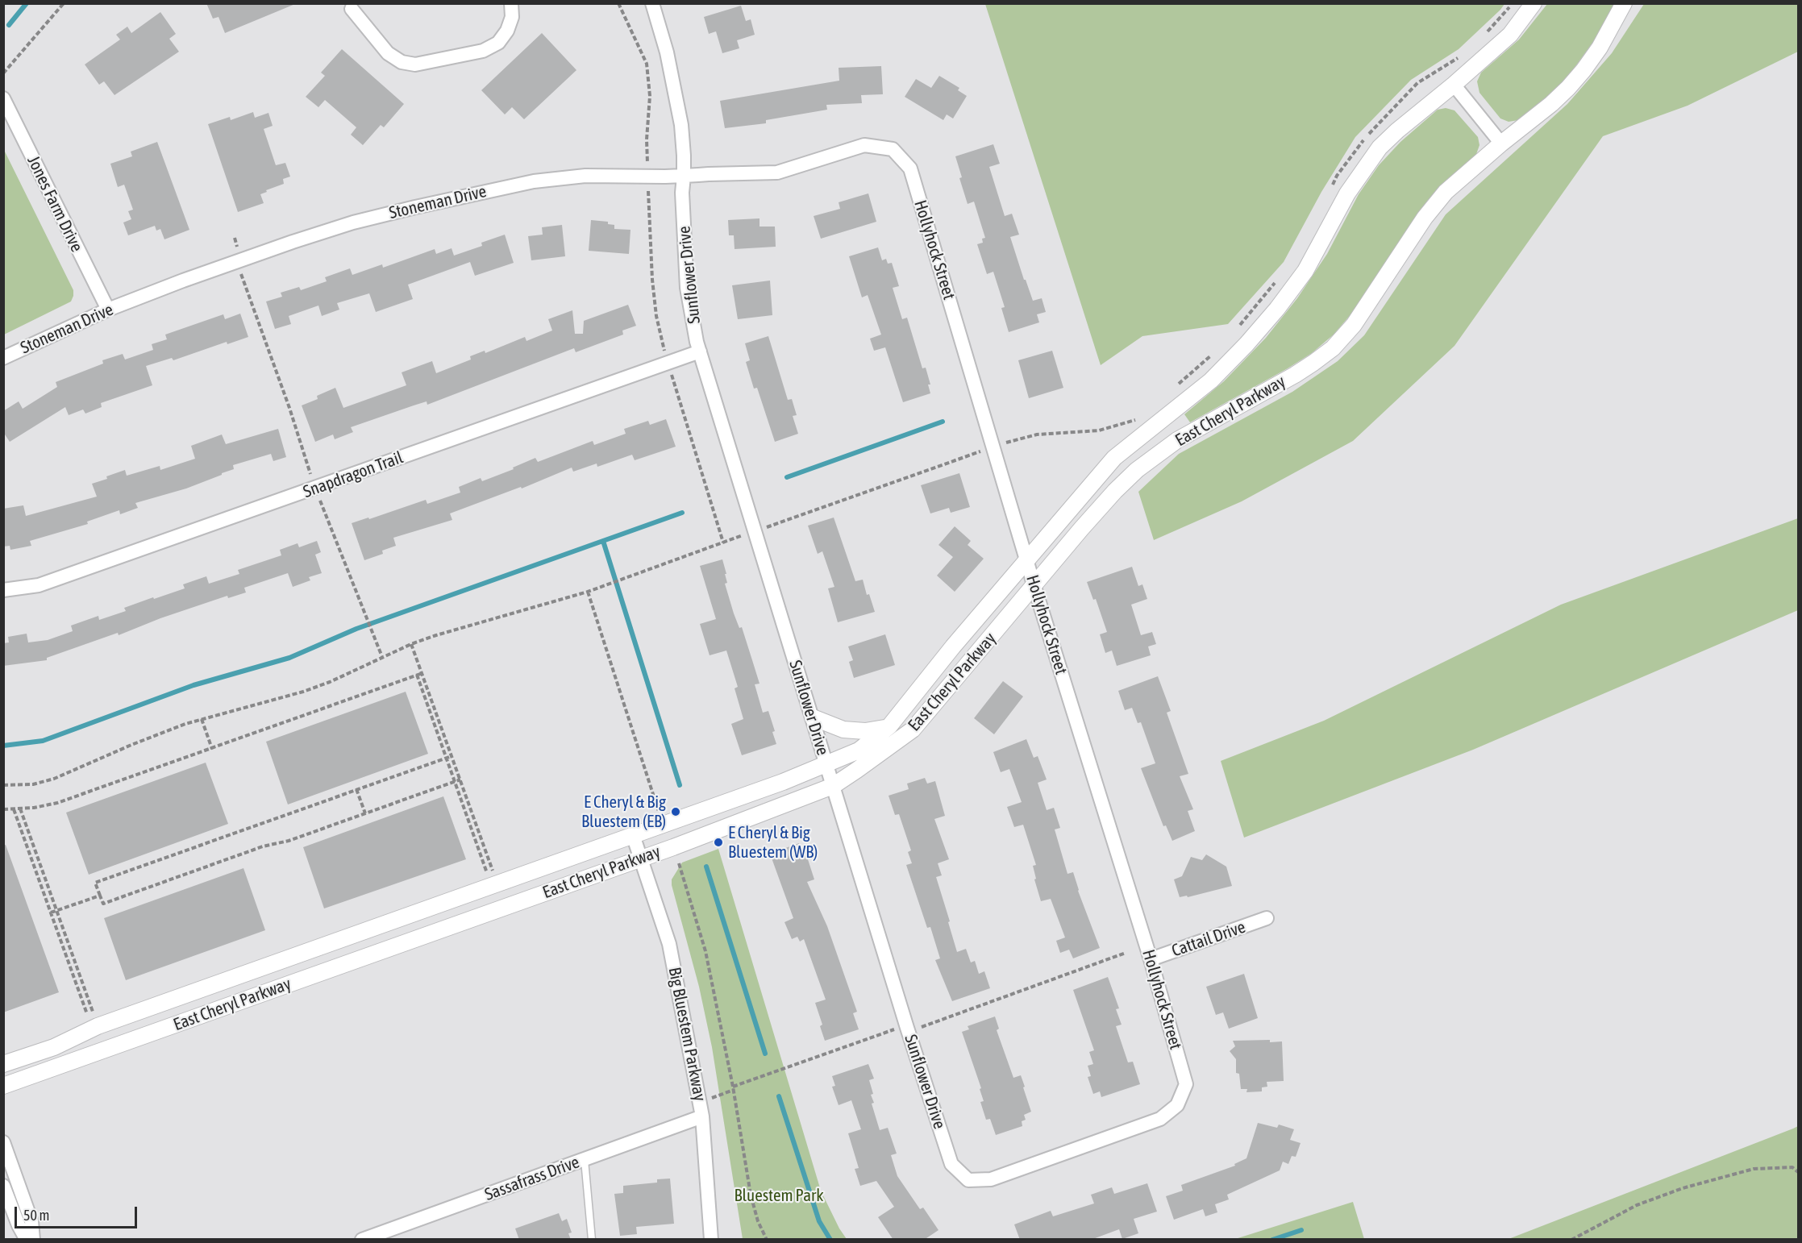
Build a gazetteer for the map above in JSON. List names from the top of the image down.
{
  "streets": {
    "street": [
      "Stoneman Drive",
      "Jones Farm Drive",
      "Hollyhock Street",
      "Sunflower Drive",
      "East Cheryl Parkway",
      "Snapdragon Trail",
      "Cattail Drive",
      "Big Bluestem Parkway",
      "Sassafrass Drive"
    ]
  },
  "crossings": [
    ["Stoneman Drive", "Jones Farm Drive"],
    ["Stoneman Drive", "Hollyhock Street"],
    ["Stoneman Drive", "Sunflower Drive"],
    ["Hollyhock Street", "Sunflower Drive"],
    ["Hollyhock Street", "East Cheryl Parkway"],
    ["Hollyhock Street", "Cattail Drive"],
    ["Sunflower Drive", "East Cheryl Parkway"],
    ["Sunflower Drive", "Snapdragon Trail"],
    ["East Cheryl Parkway", "Big Bluestem Parkway"],
    ["Big Bluestem Parkway", "Sassafrass Drive"]
  ],
  "parks": ["Bluestem Park"],
  "places": ["E Cheryl & Big Bluestem (EB)", "E Cheryl & Big Bluestem (WB)"],
  "scale_bar": "50 m"
}
